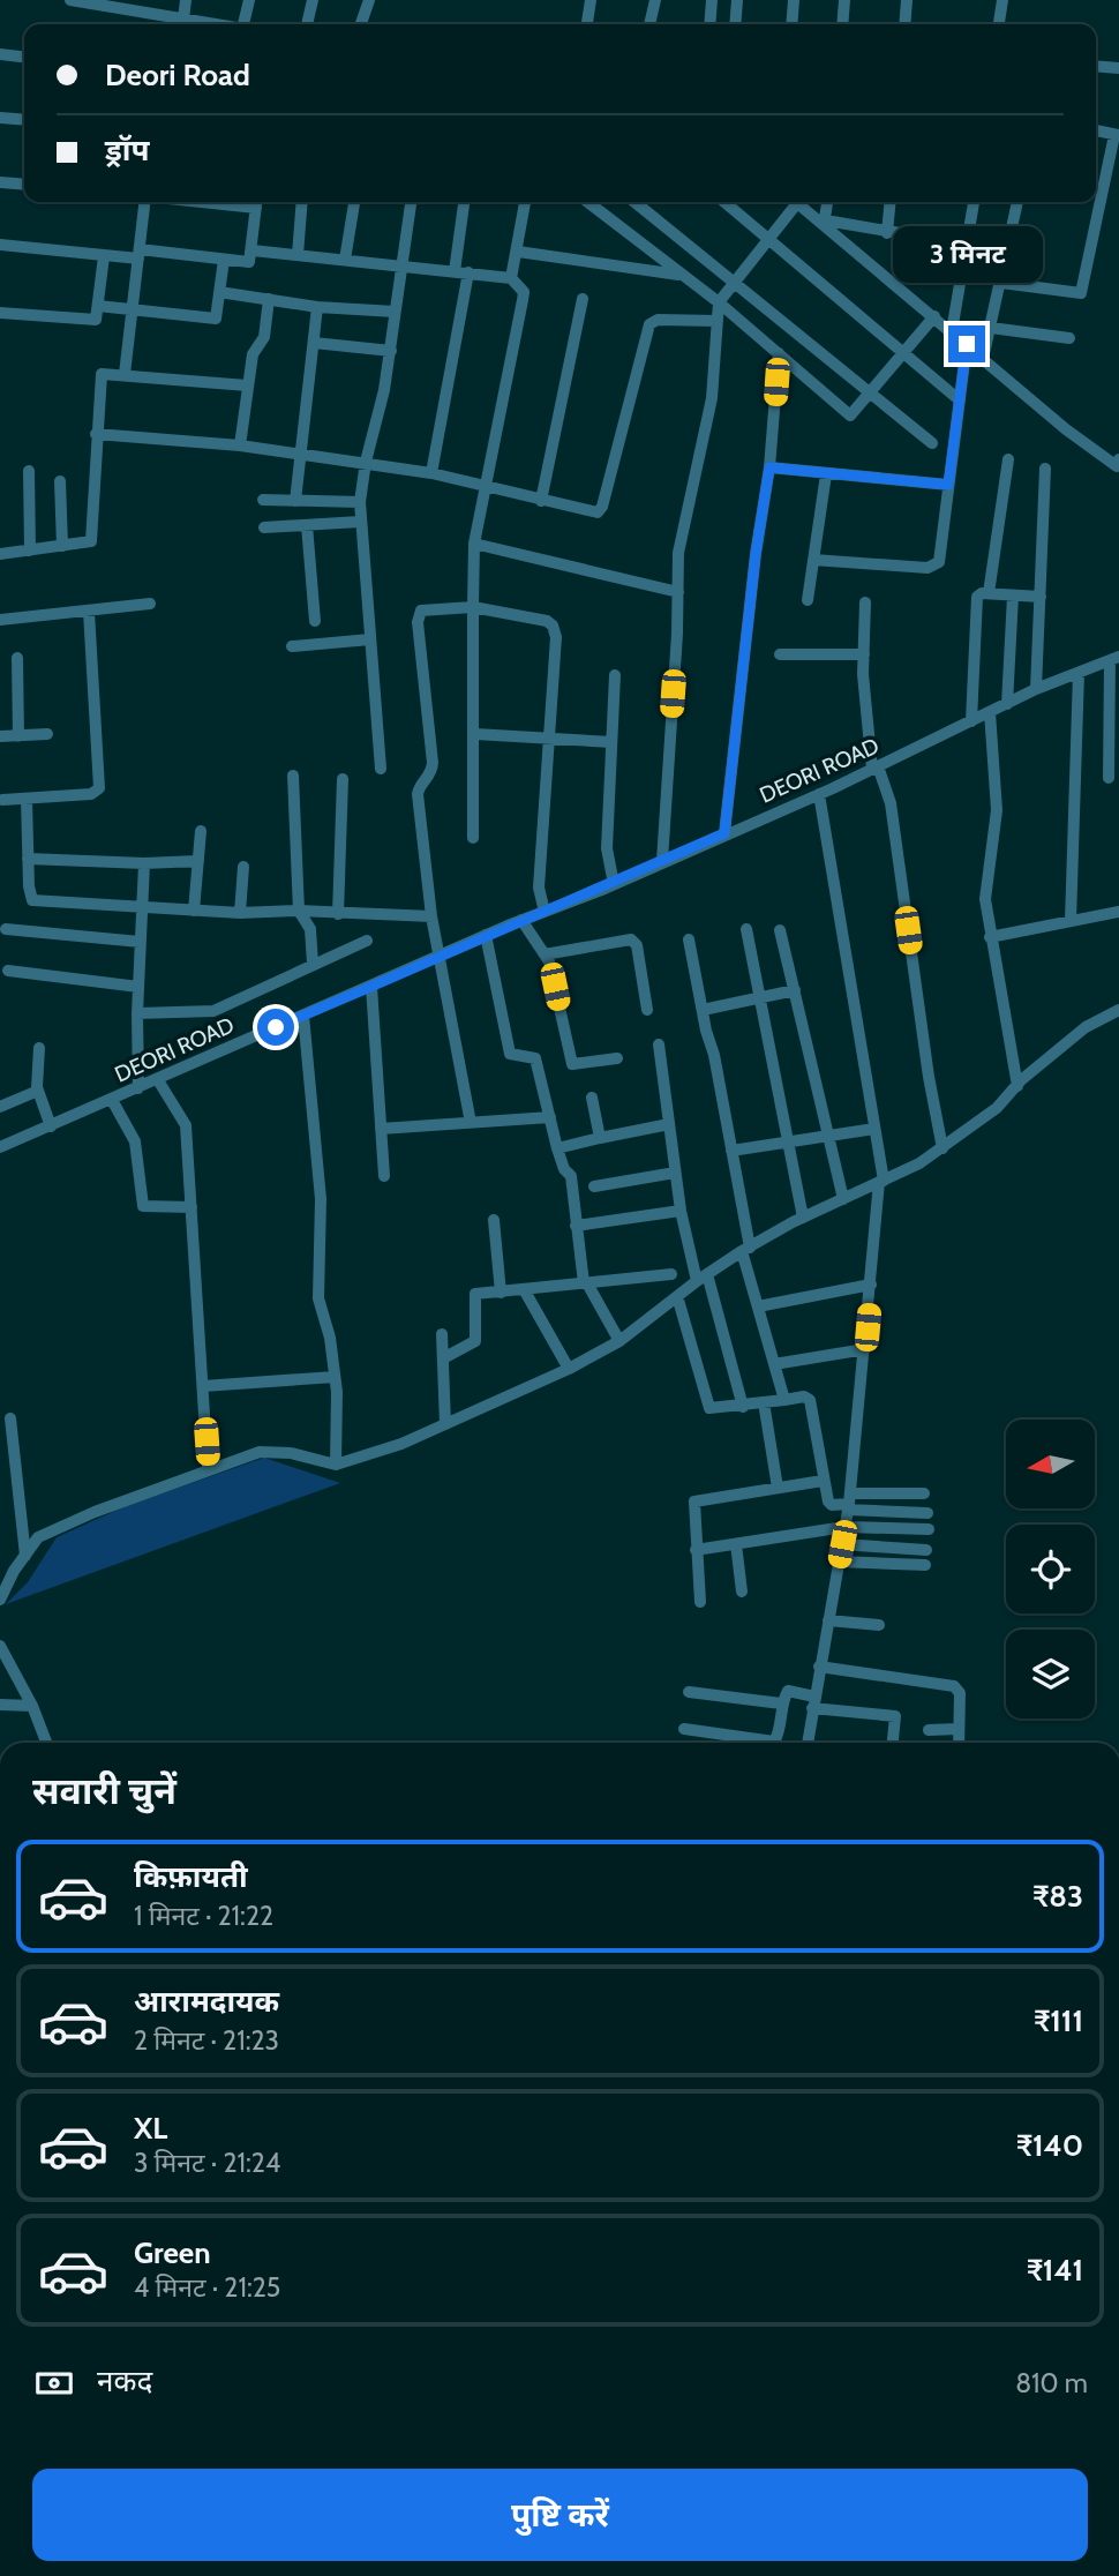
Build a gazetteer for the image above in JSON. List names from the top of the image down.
{
  "streets": {
    "street": ["DEORI ROAD"]
  },
  "north": "left",
  "page": {
    "banner": ["Deori Road", "ड्रॉप"],
    "bubble": "3 मिनट",
    "heading": "सवारी चुनें",
    "list": [
      {
        "name": "किफ़ायती",
        "note": "1 मिनट · 21:22",
        "value": "₹83"
      },
      {
        "name": "आरामदायक",
        "note": "2 मिनट · 21:23",
        "value": "₹111"
      },
      {
        "name": "XL",
        "note": "3 मिनट · 21:24",
        "value": "₹140"
      },
      {
        "name": "Green",
        "note": "4 मिनट · 21:25",
        "value": "₹141"
      }
    ],
    "pay": ["नकद", "810 m"],
    "buttons": "पुष्टि करें"
  }
}
